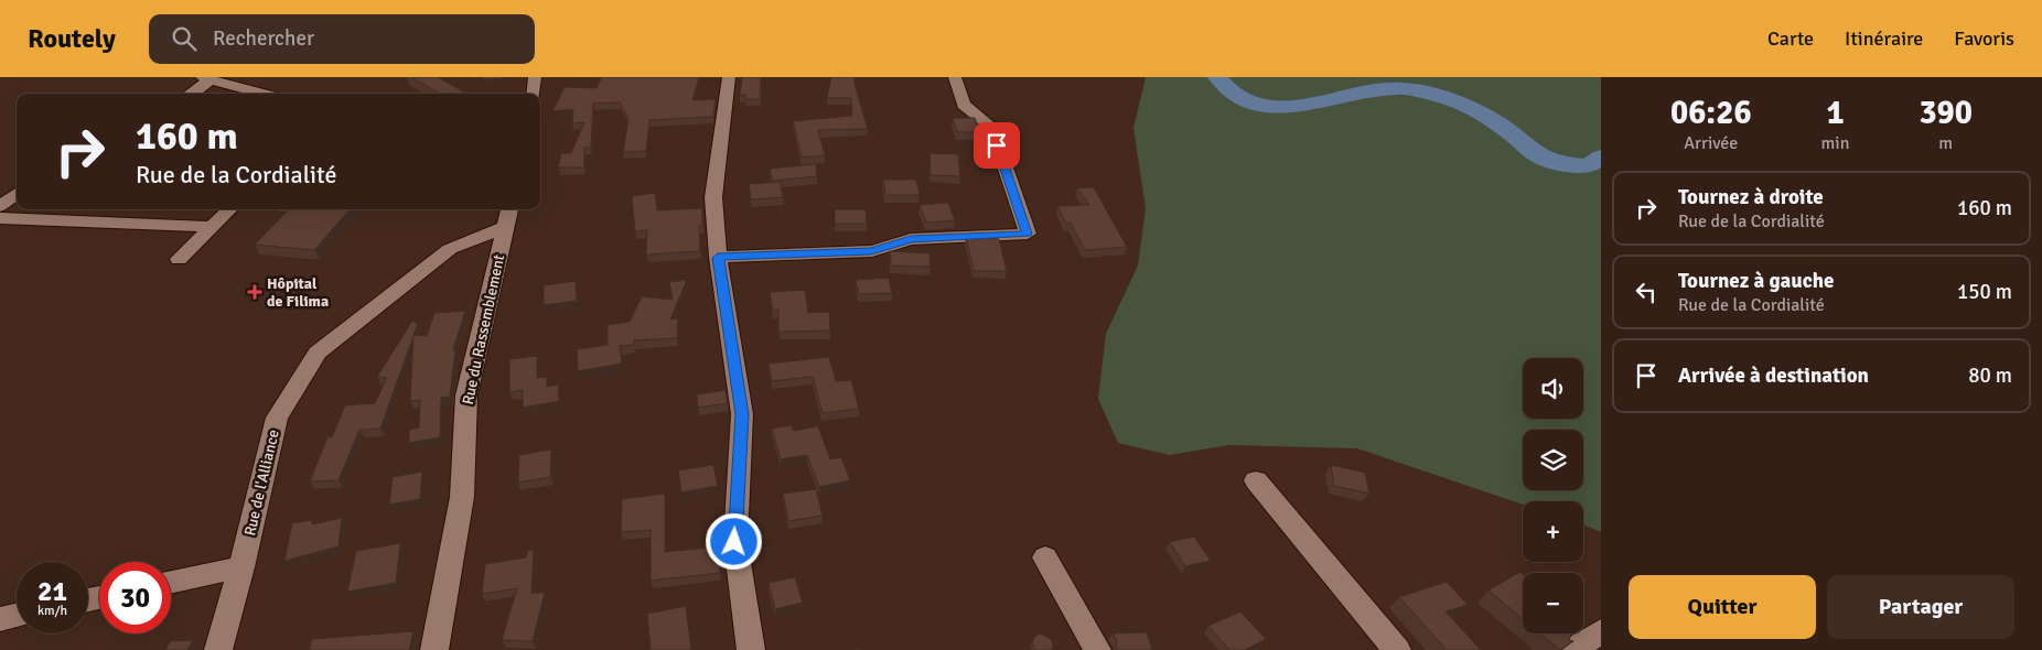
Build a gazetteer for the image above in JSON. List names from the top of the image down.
{
  "streets": {
    "street": ["Rue du Rassemblement", "Rue de l'Alliance"]
  },
  "crossings": [
    ["Rue du Rassemblement", "Rue de l'Alliance"]
  ],
  "places": {
    "health": ["Hôpital de Filima"]
  },
  "page": {
    "header": "Routely",
    "search": "Rechercher",
    "nav": ["Carte", "Itinéraire", "Favoris"],
    "eta": [
      "06:26",
      "Arrivée",
      "1",
      "min",
      "390",
      "m"
    ],
    "turn": ["160 m", "Rue de la Cordialité"],
    "list": [
      {
        "name": "Tournez à droite",
        "note": "Rue de la Cordialité",
        "value": "160 m"
      },
      {
        "name": "Tournez à gauche",
        "note": "Rue de la Cordialité",
        "value": "150 m"
      },
      {
        "name": "Arrivée à destination",
        "value": "80 m"
      }
    ],
    "map_buttons": ["+", "−"],
    "speed": "21 km/h",
    "limit": "30",
    "buttons": ["Quitter", "Partager"]
  }
}
